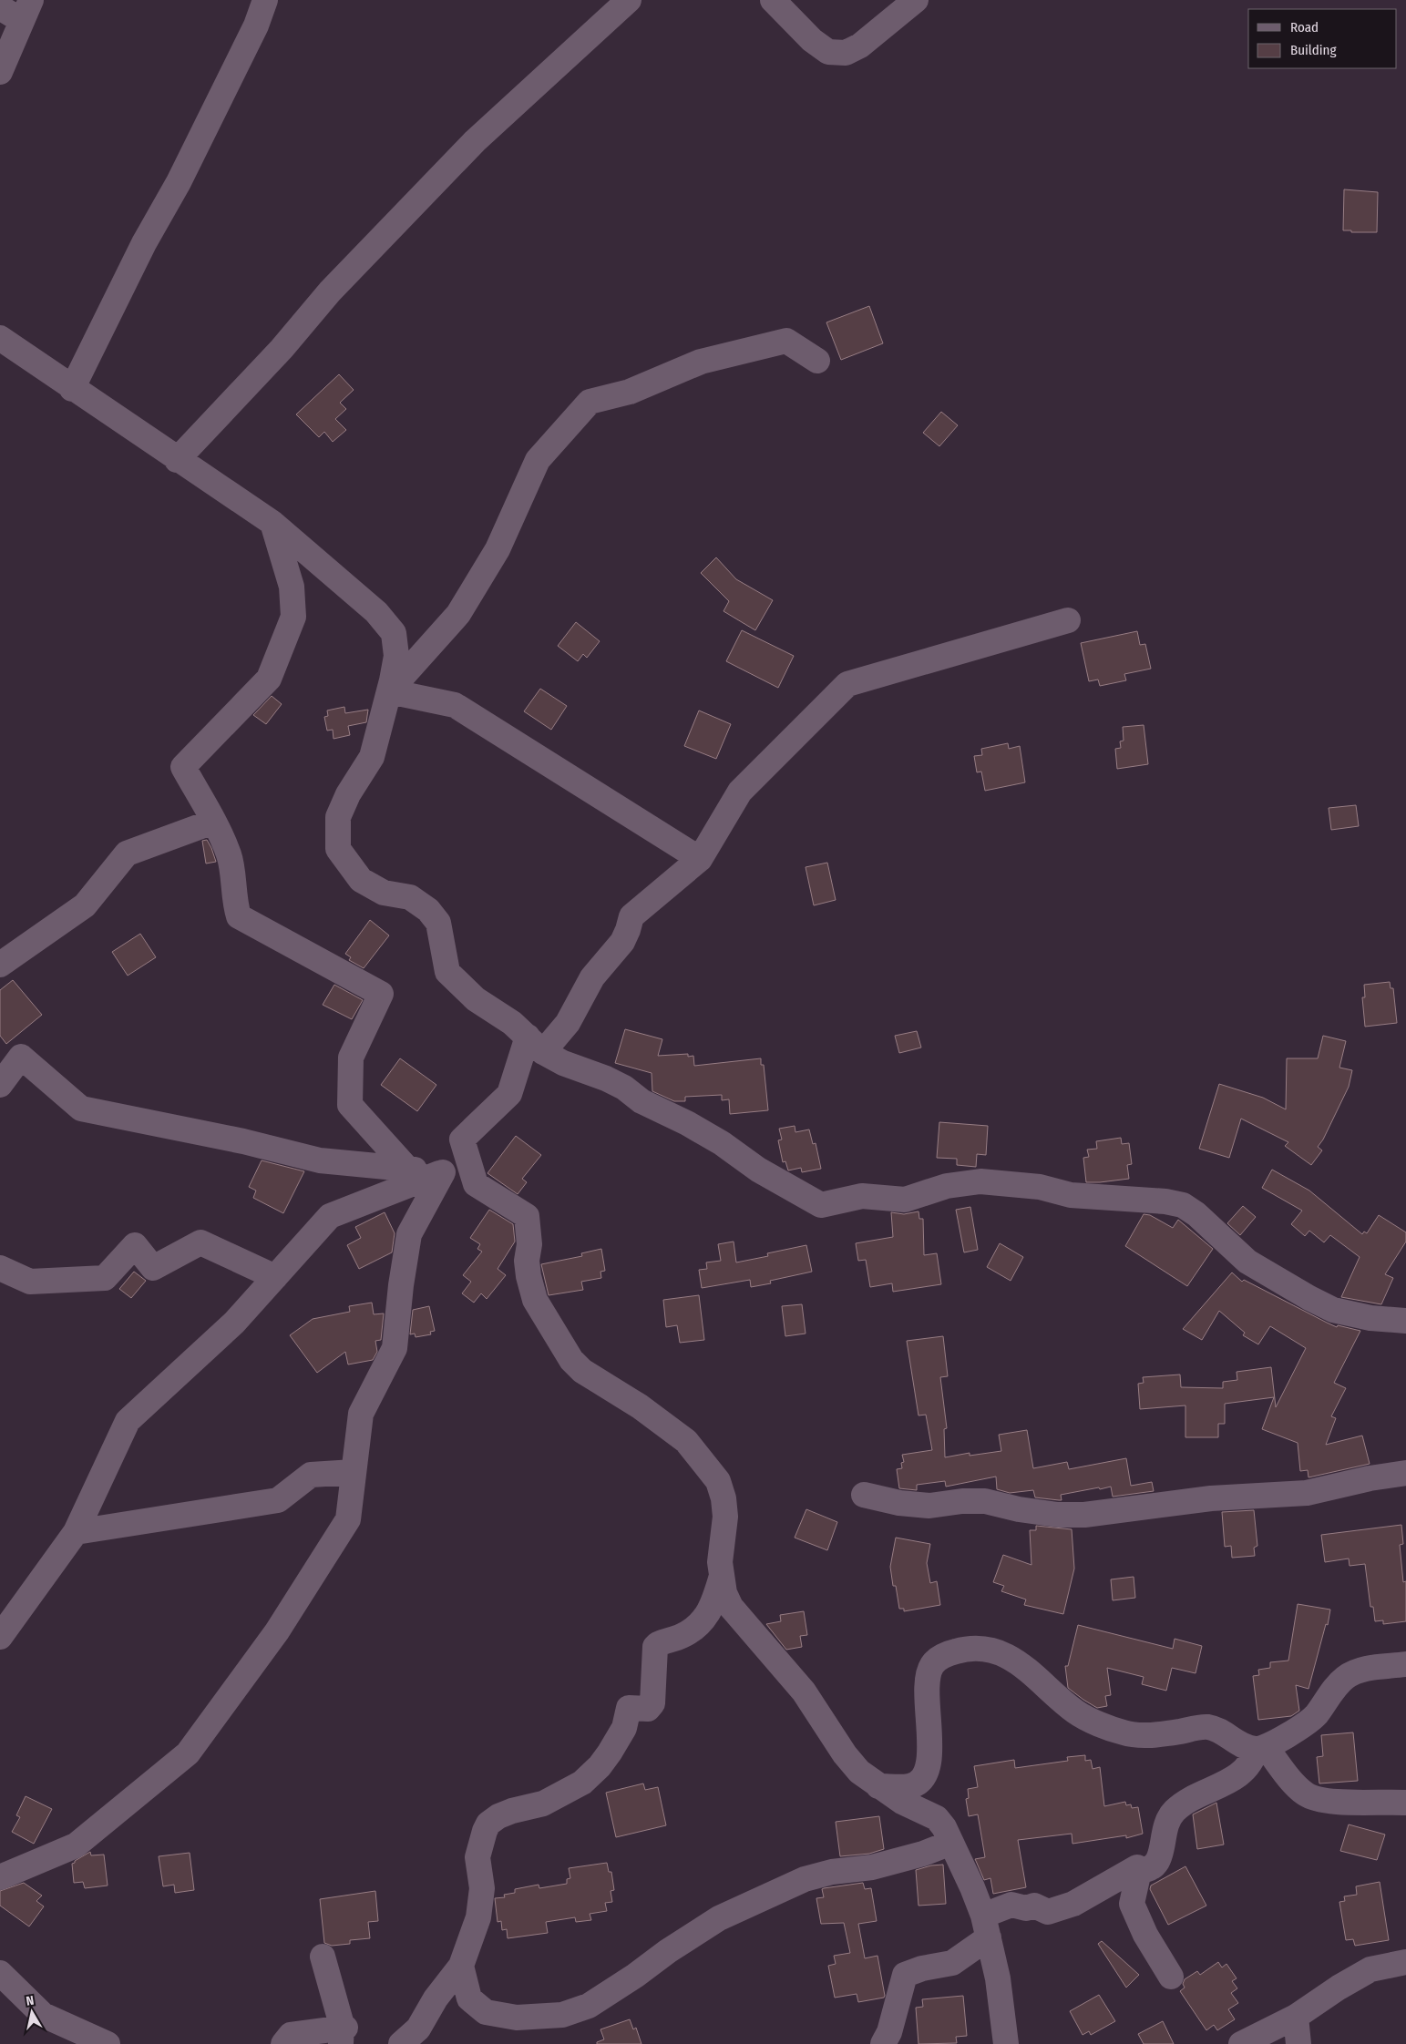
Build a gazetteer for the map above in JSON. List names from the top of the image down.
{
  "legend": ["Road", "Building"],
  "north": "top"
}
